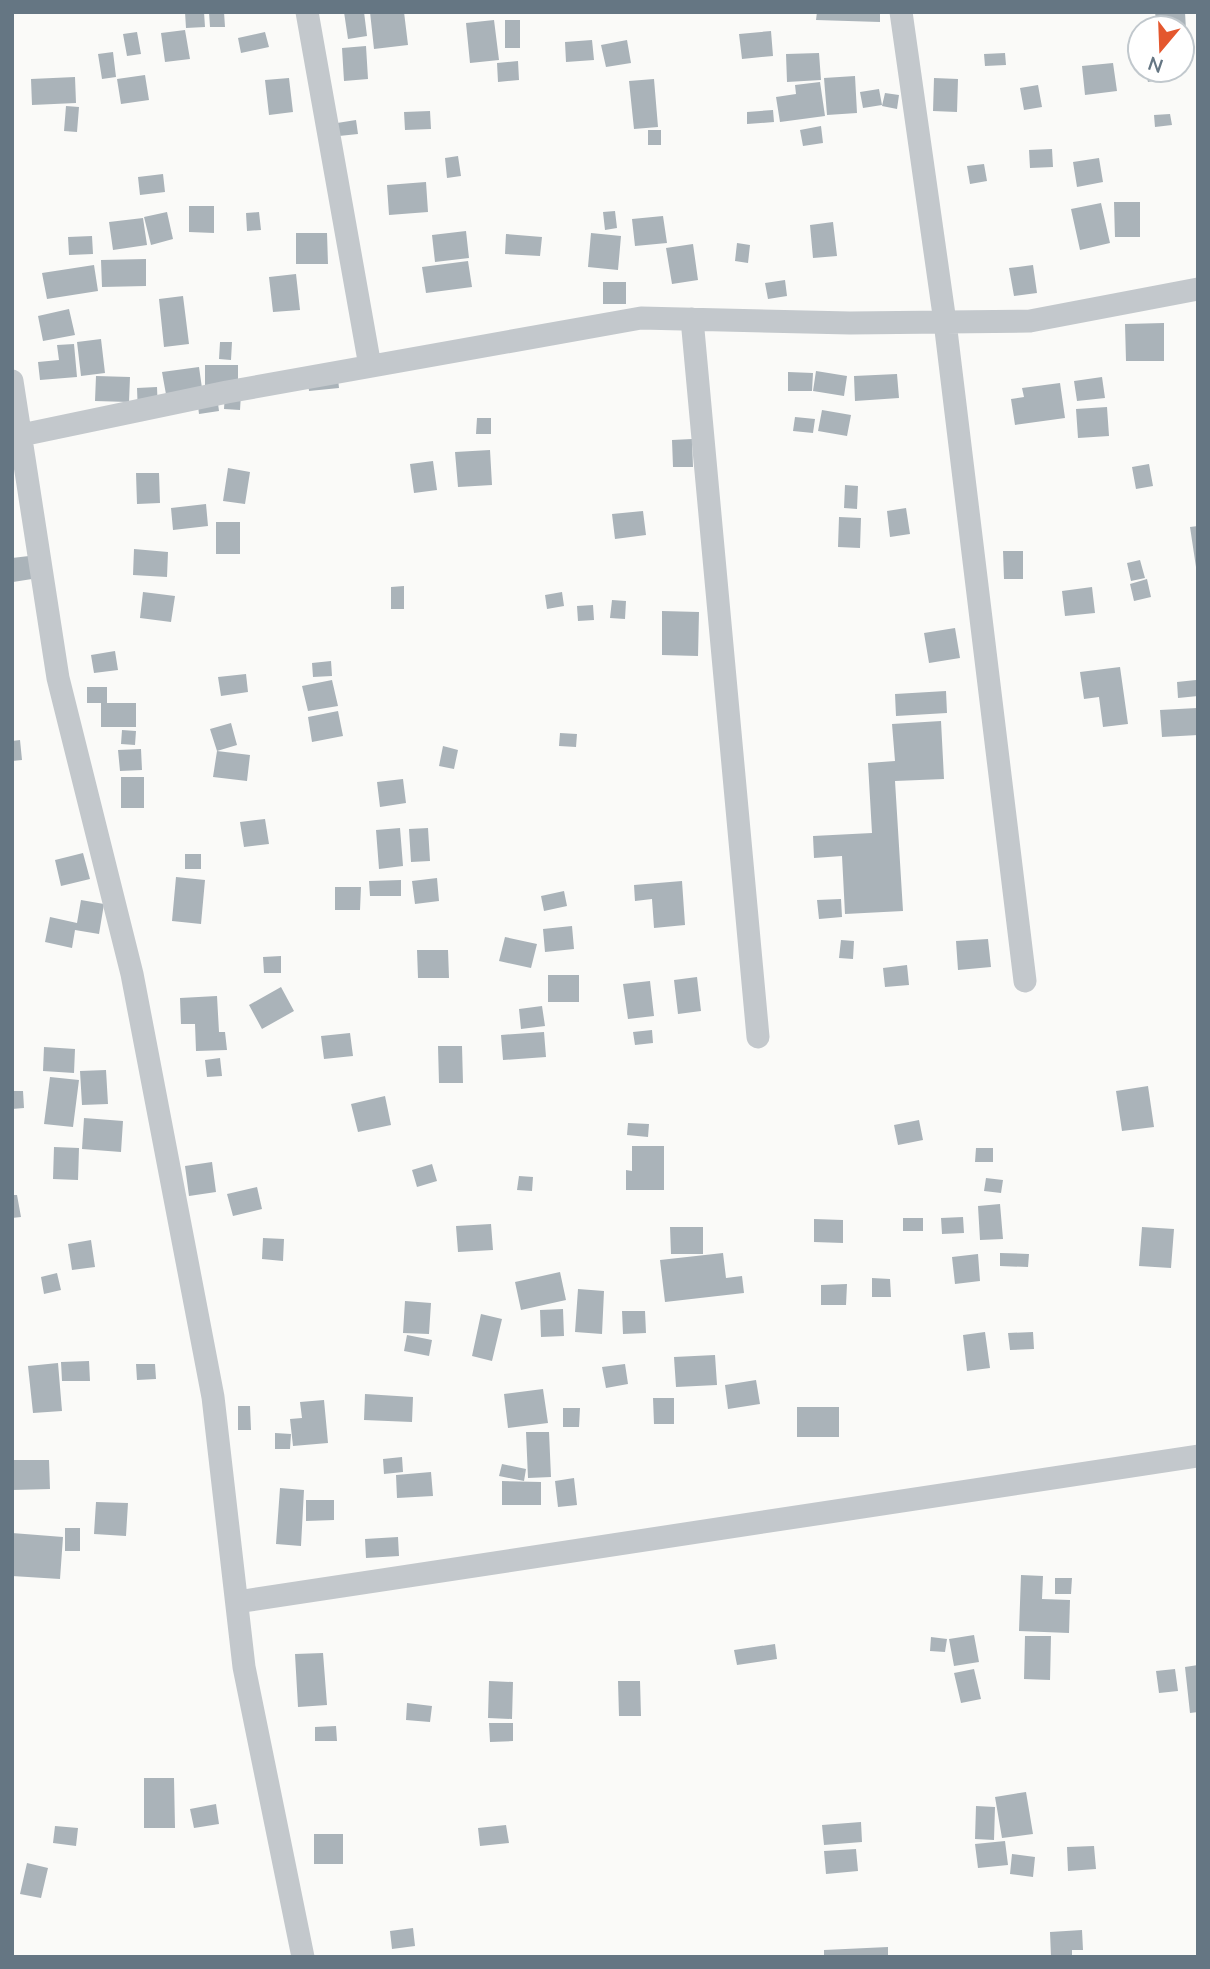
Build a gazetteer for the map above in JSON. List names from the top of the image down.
{
  "north": "bottom"
}
